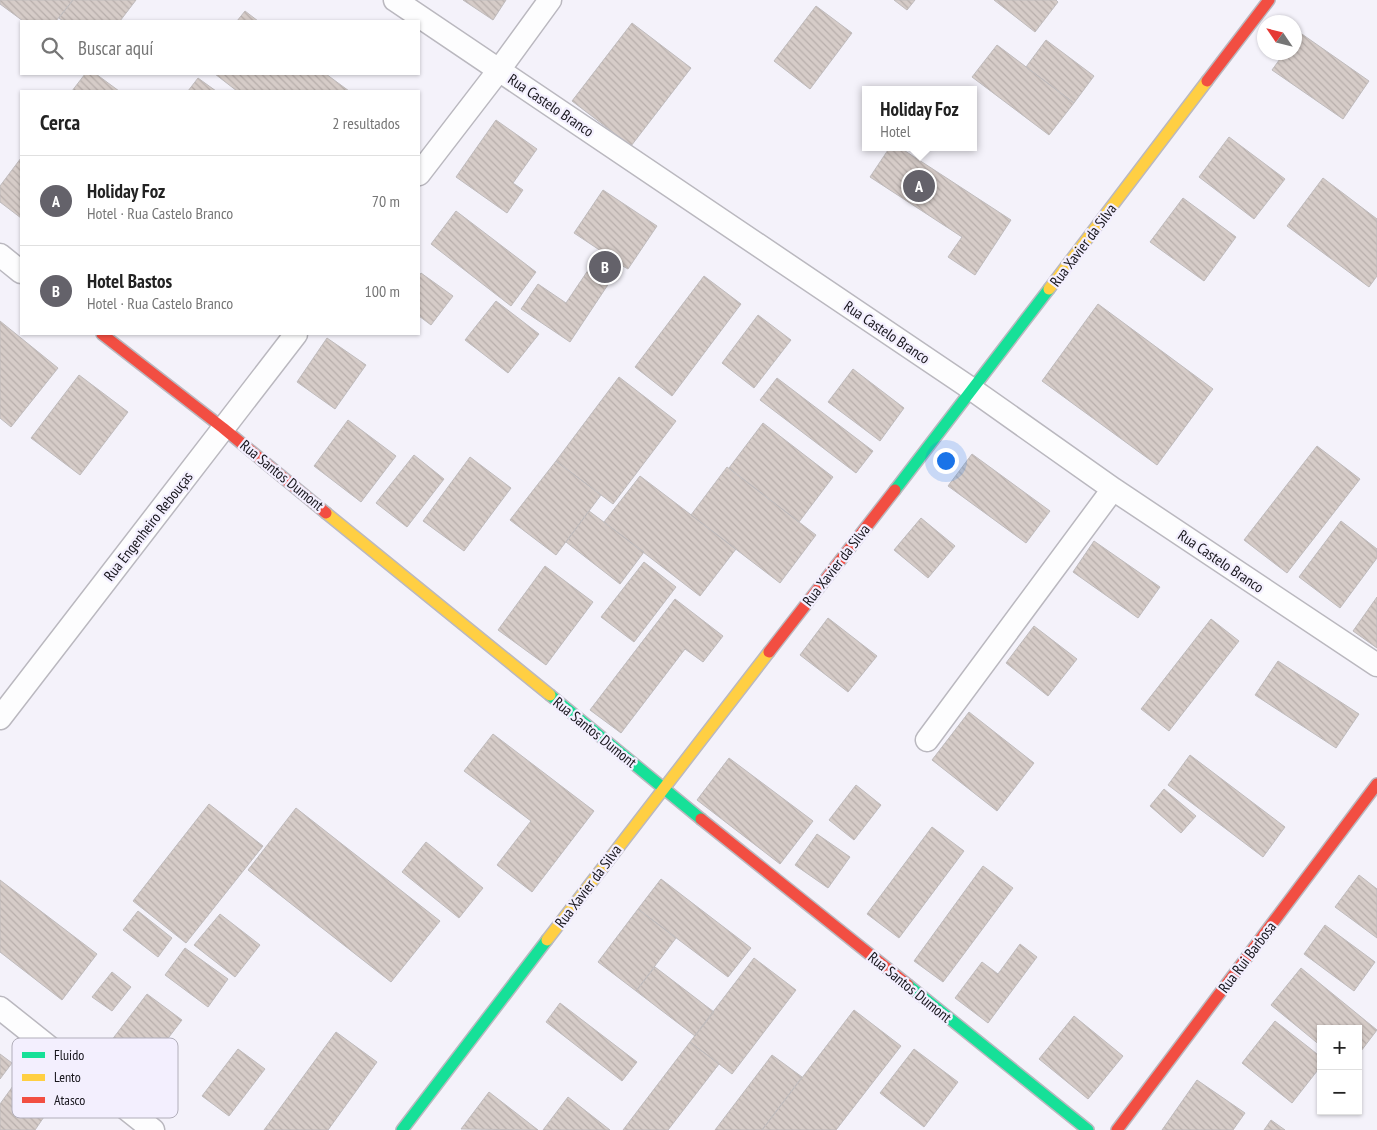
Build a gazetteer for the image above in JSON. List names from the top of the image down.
{
  "streets": {
    "street": [
      "Rua Castelo Branco",
      "Rua Xavier da Silva",
      "Rua Santos Dumont",
      "Rua Engenheiro Rebouças",
      "Rua Rui Barbosa"
    ]
  },
  "crossings": [
    ["Rua Castelo Branco", "Rua Xavier da Silva"],
    ["Rua Xavier da Silva", "Rua Santos Dumont"],
    ["Rua Santos Dumont", "Rua Engenheiro Rebouças"]
  ],
  "legend": ["Fluido", "Lento", "Atasco"],
  "north": "top left",
  "page": {
    "search": "Buscar aquí",
    "popup": ["Holiday Foz", "Hotel"],
    "heading": ["Cerca", "2 resultados"],
    "list": [
      {
        "mark": "A",
        "name": "Holiday Foz",
        "note": "Hotel · Rua Castelo Branco",
        "value": "70 m"
      },
      {
        "mark": "B",
        "name": "Hotel Bastos",
        "note": "Hotel · Rua Castelo Branco",
        "value": "100 m"
      }
    ],
    "pins": ["A", "B"],
    "map_buttons": ["+", "−"]
  }
}
